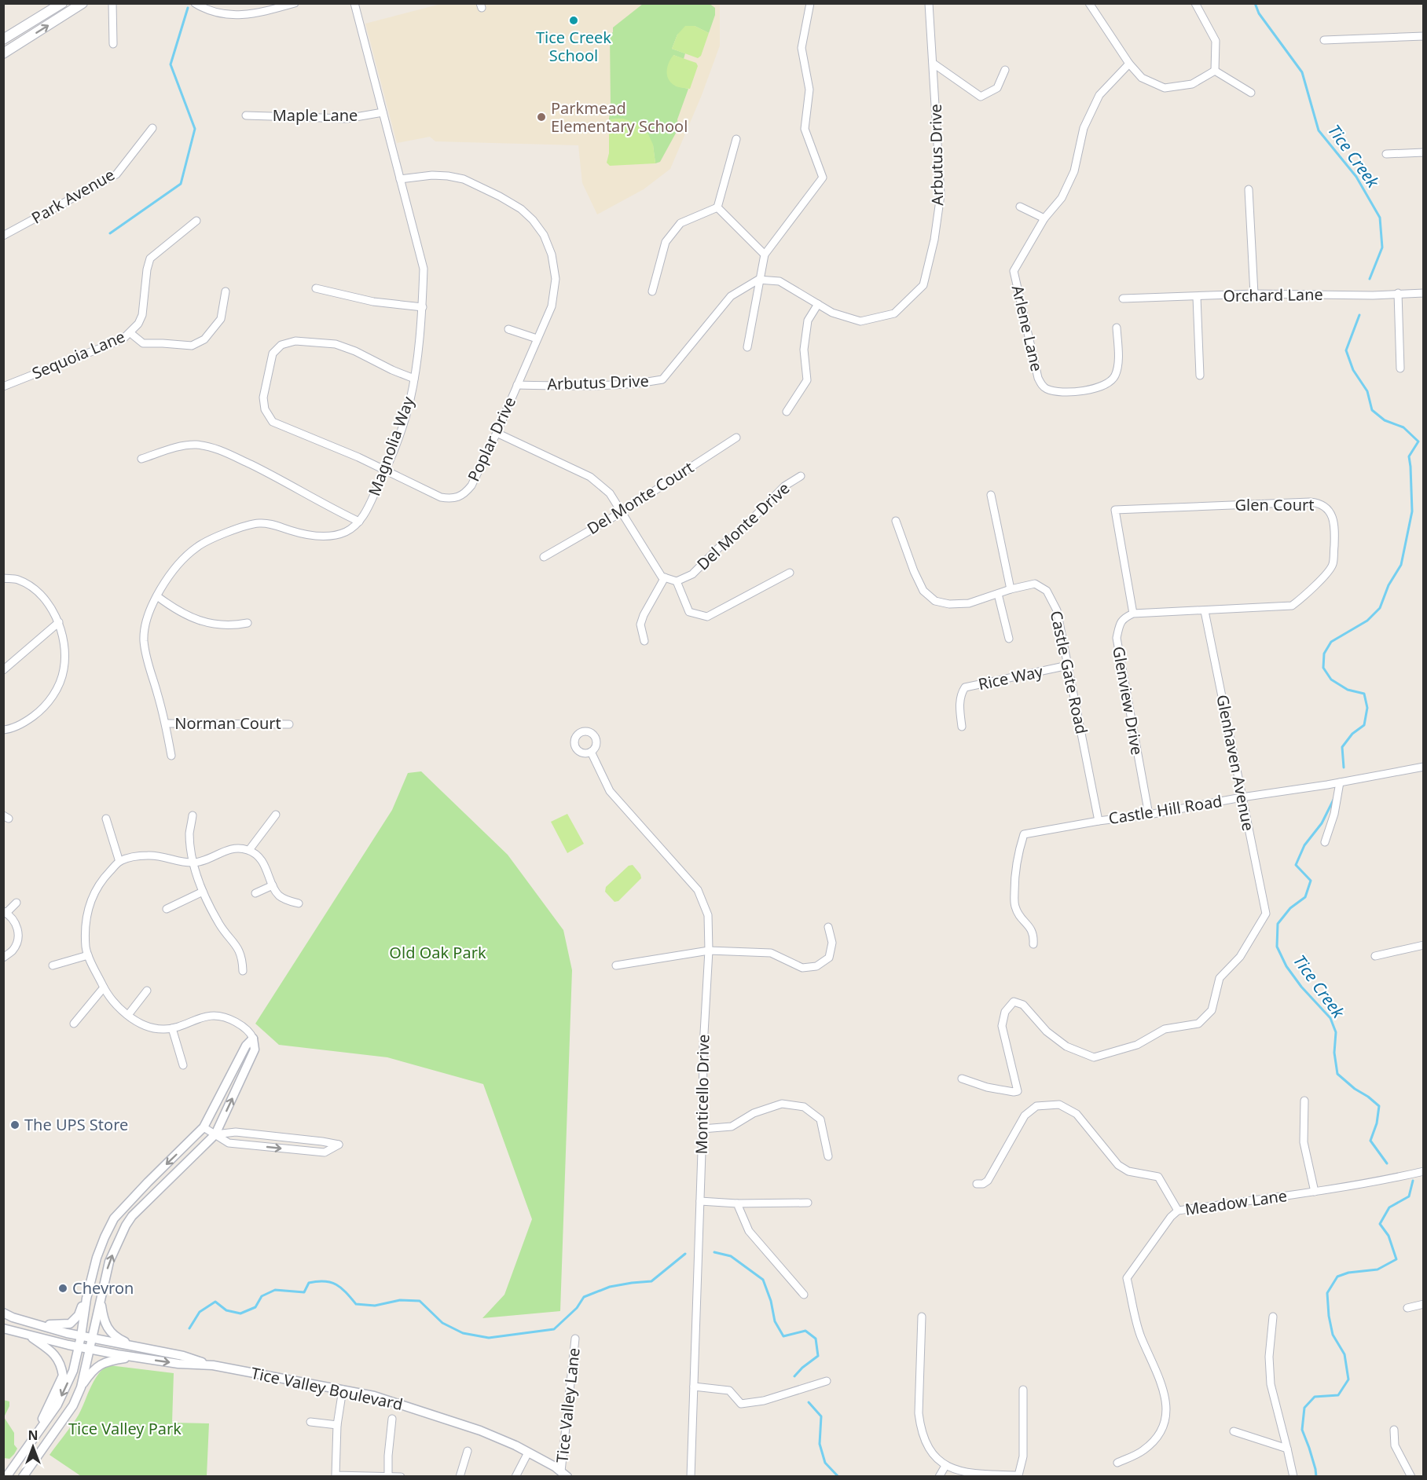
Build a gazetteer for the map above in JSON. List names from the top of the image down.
{
  "streets": {
    "street": [
      "Maple Lane",
      "Arbutus Drive",
      "Park Avenue",
      "Orchard Lane",
      "Arlene Lane",
      "Sequoia Lane",
      "Poplar Drive",
      "Magnolia Way",
      "Del Monte Court",
      "Glen Court",
      "Del Monte Drive",
      "Castle Gate Road",
      "Rice Way",
      "Glenview Drive",
      "Norman Court",
      "Glenhaven Avenue",
      "Castle Hill Road",
      "Monticello Drive",
      "Meadow Lane",
      "Tice Valley Boulevard",
      "Tice Valley Lane"
    ]
  },
  "crossings": [
    ["Maple Lane", "Magnolia Way"],
    ["Arbutus Drive", "Poplar Drive"],
    ["Poplar Drive", "Magnolia Way"],
    ["Magnolia Way", "Norman Court"],
    ["Glen Court", "Glenview Drive"],
    ["Glen Court", "Glenhaven Avenue"],
    ["Castle Gate Road", "Rice Way"],
    ["Castle Gate Road", "Castle Hill Road"],
    ["Glenview Drive", "Castle Hill Road"],
    ["Glenhaven Avenue", "Castle Hill Road"],
    ["Tice Valley Boulevard", "Tice Valley Lane"]
  ],
  "water": ["Tice Creek"],
  "parks": ["Old Oak Park", "Tice Valley Park"],
  "places": [
    "Tice Creek School",
    "Parkmead Elementary School",
    "The UPS Store",
    "Chevron"
  ],
  "north": "top"
}
